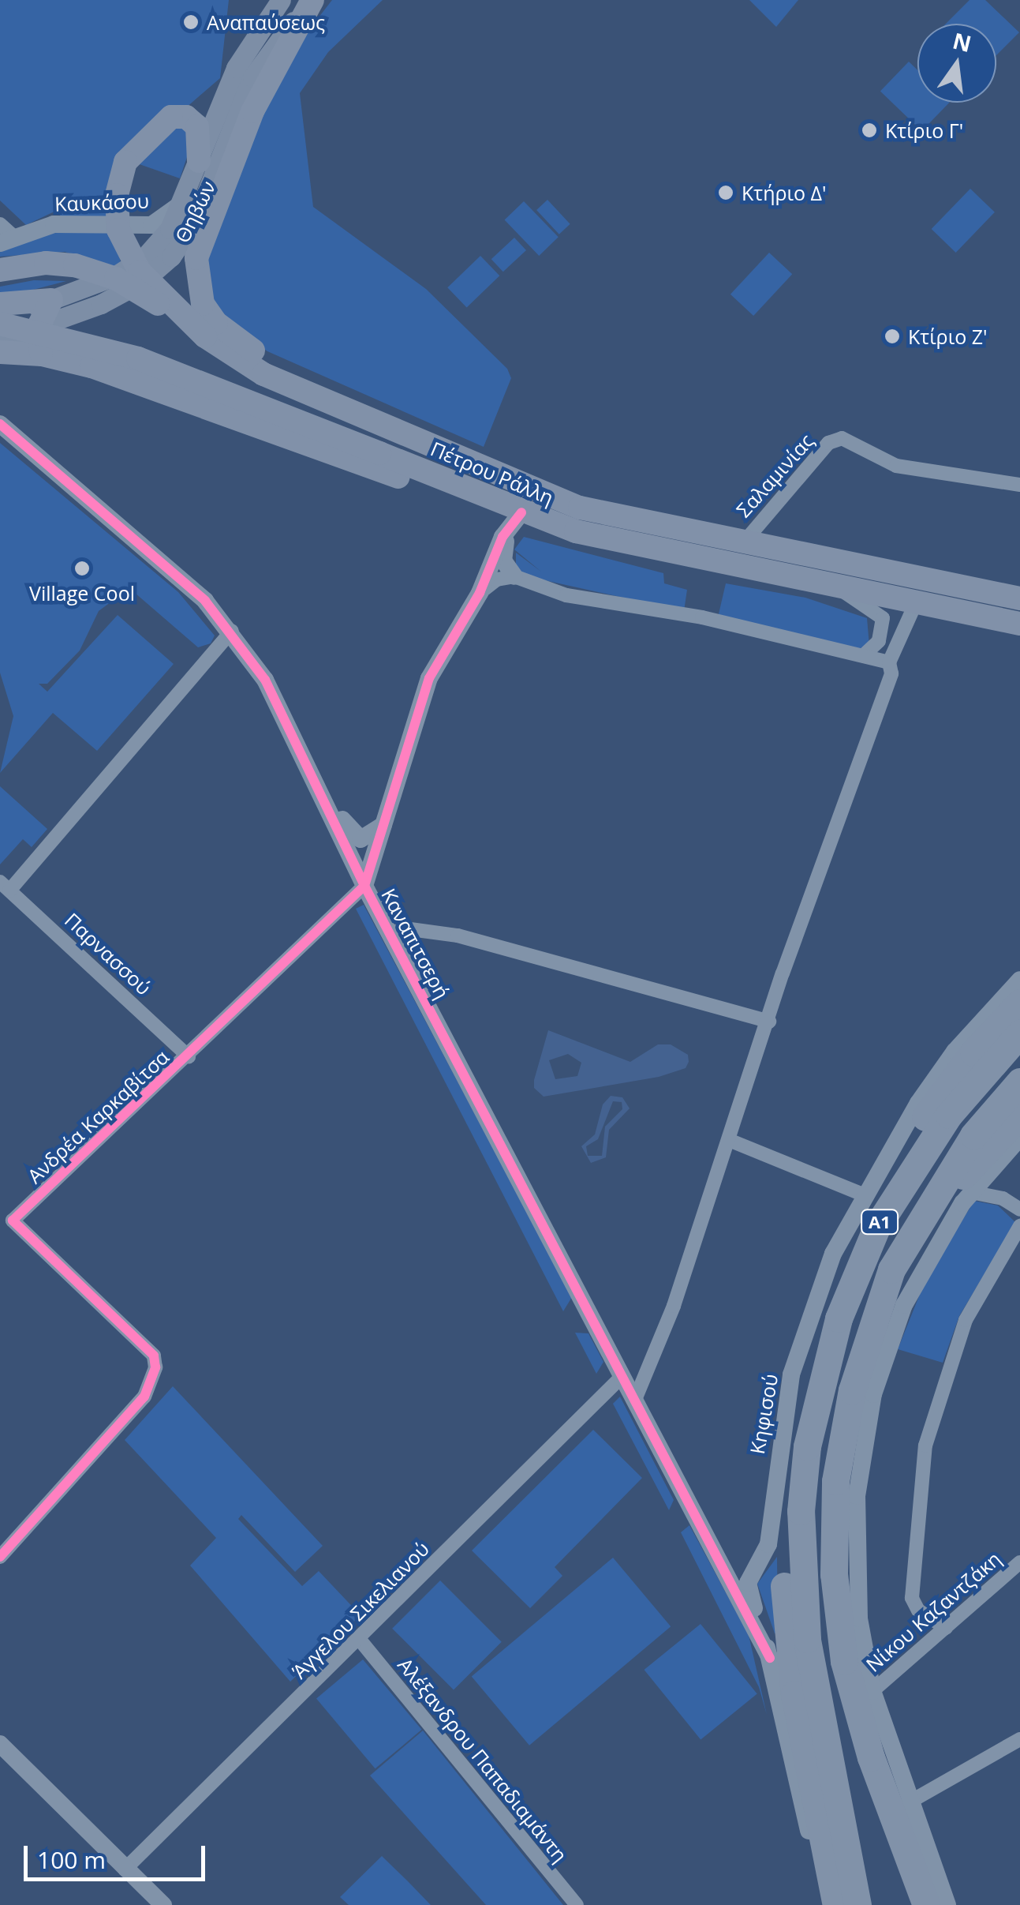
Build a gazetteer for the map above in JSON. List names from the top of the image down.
{
  "streets": {
    "highway": ["Α1"],
    "main road": ["Θηβών", "Πέτρου Ράλλη"],
    "street": [
      "Καυκάσου",
      "Σαλαμινίας",
      "Καναπιτσερή",
      "Παρνασσού",
      "Ανδρέα Καρκαβίτσα",
      "Κηφισού",
      "Άγγελου Σικελιανού",
      "Νίκου Καζαντζάκη",
      "Αλέξανδρου Παπαδιαμάντη"
    ]
  },
  "crossings": [
    ["Καυκάσου", "Θηβών"],
    ["Θηβών", "Πέτρου Ράλλη"],
    ["Πέτρου Ράλλη", "Σαλαμινίας"],
    ["Καναπιτσερή", "Ανδρέα Καρκαβίτσα"],
    ["Καναπιτσερή", "Κηφισού"],
    ["Καναπιτσερή", "Άγγελου Σικελιανού"],
    ["Παρνασσού", "Ανδρέα Καρκαβίτσα"],
    ["Άγγελου Σικελιανού", "Αλέξανδρου Παπαδιαμάντη"]
  ],
  "places": [
    "Αναπαύσεως",
    "Κτίριο Γ'",
    "Κτήριο Δ'",
    "Κτίριο Ζ'",
    "Village Cool"
  ],
  "scale_bar": "100 m",
  "north": "top"
}
